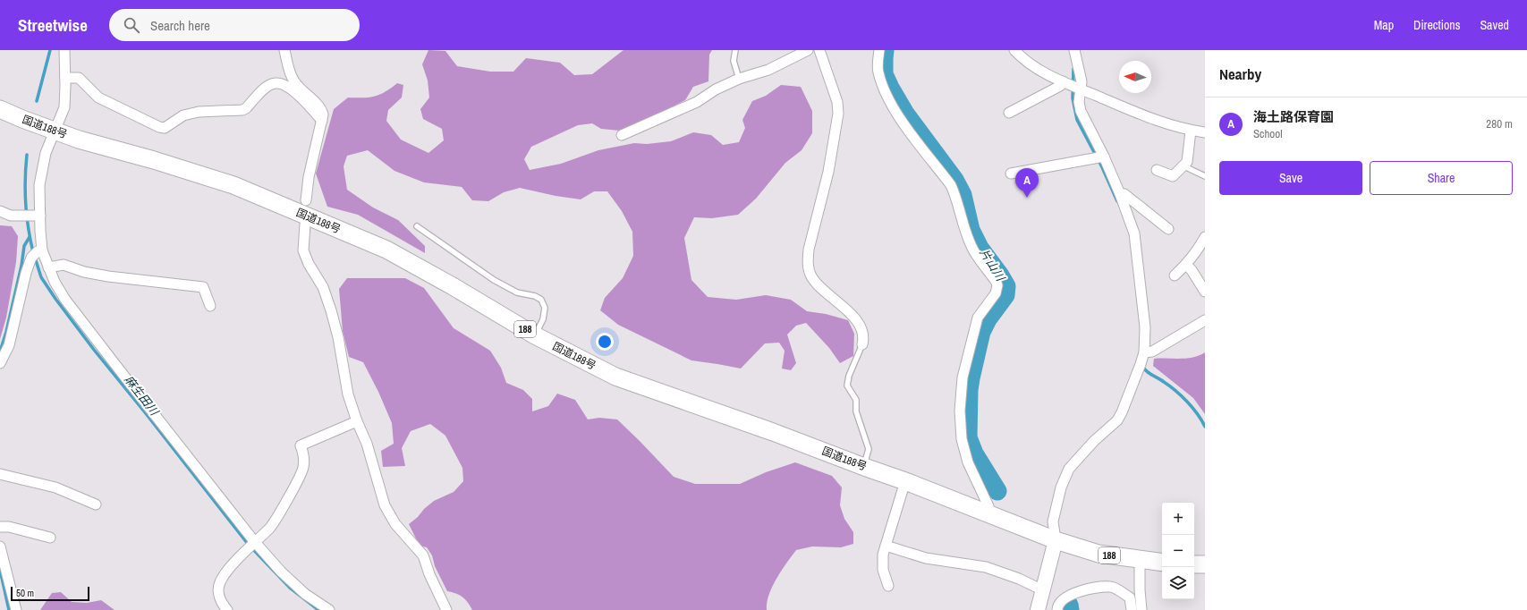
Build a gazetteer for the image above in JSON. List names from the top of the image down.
{
  "streets": {
    "highway": ["国道188号", "188"]
  },
  "water": ["片山川", "麻生田川"],
  "scale_bar": "50 m",
  "north": "left",
  "page": {
    "header": "Streetwise",
    "search": "Search here",
    "nav": ["Map", "Directions", "Saved"],
    "heading": "Nearby",
    "list": [
      {
        "mark": "A",
        "name": "海土路保育園",
        "note": "School",
        "value": "280 m"
      }
    ],
    "buttons": ["Save", "Share"],
    "pins": "A",
    "map_buttons": ["+", "−"],
    "scale": "50 m"
  }
}
